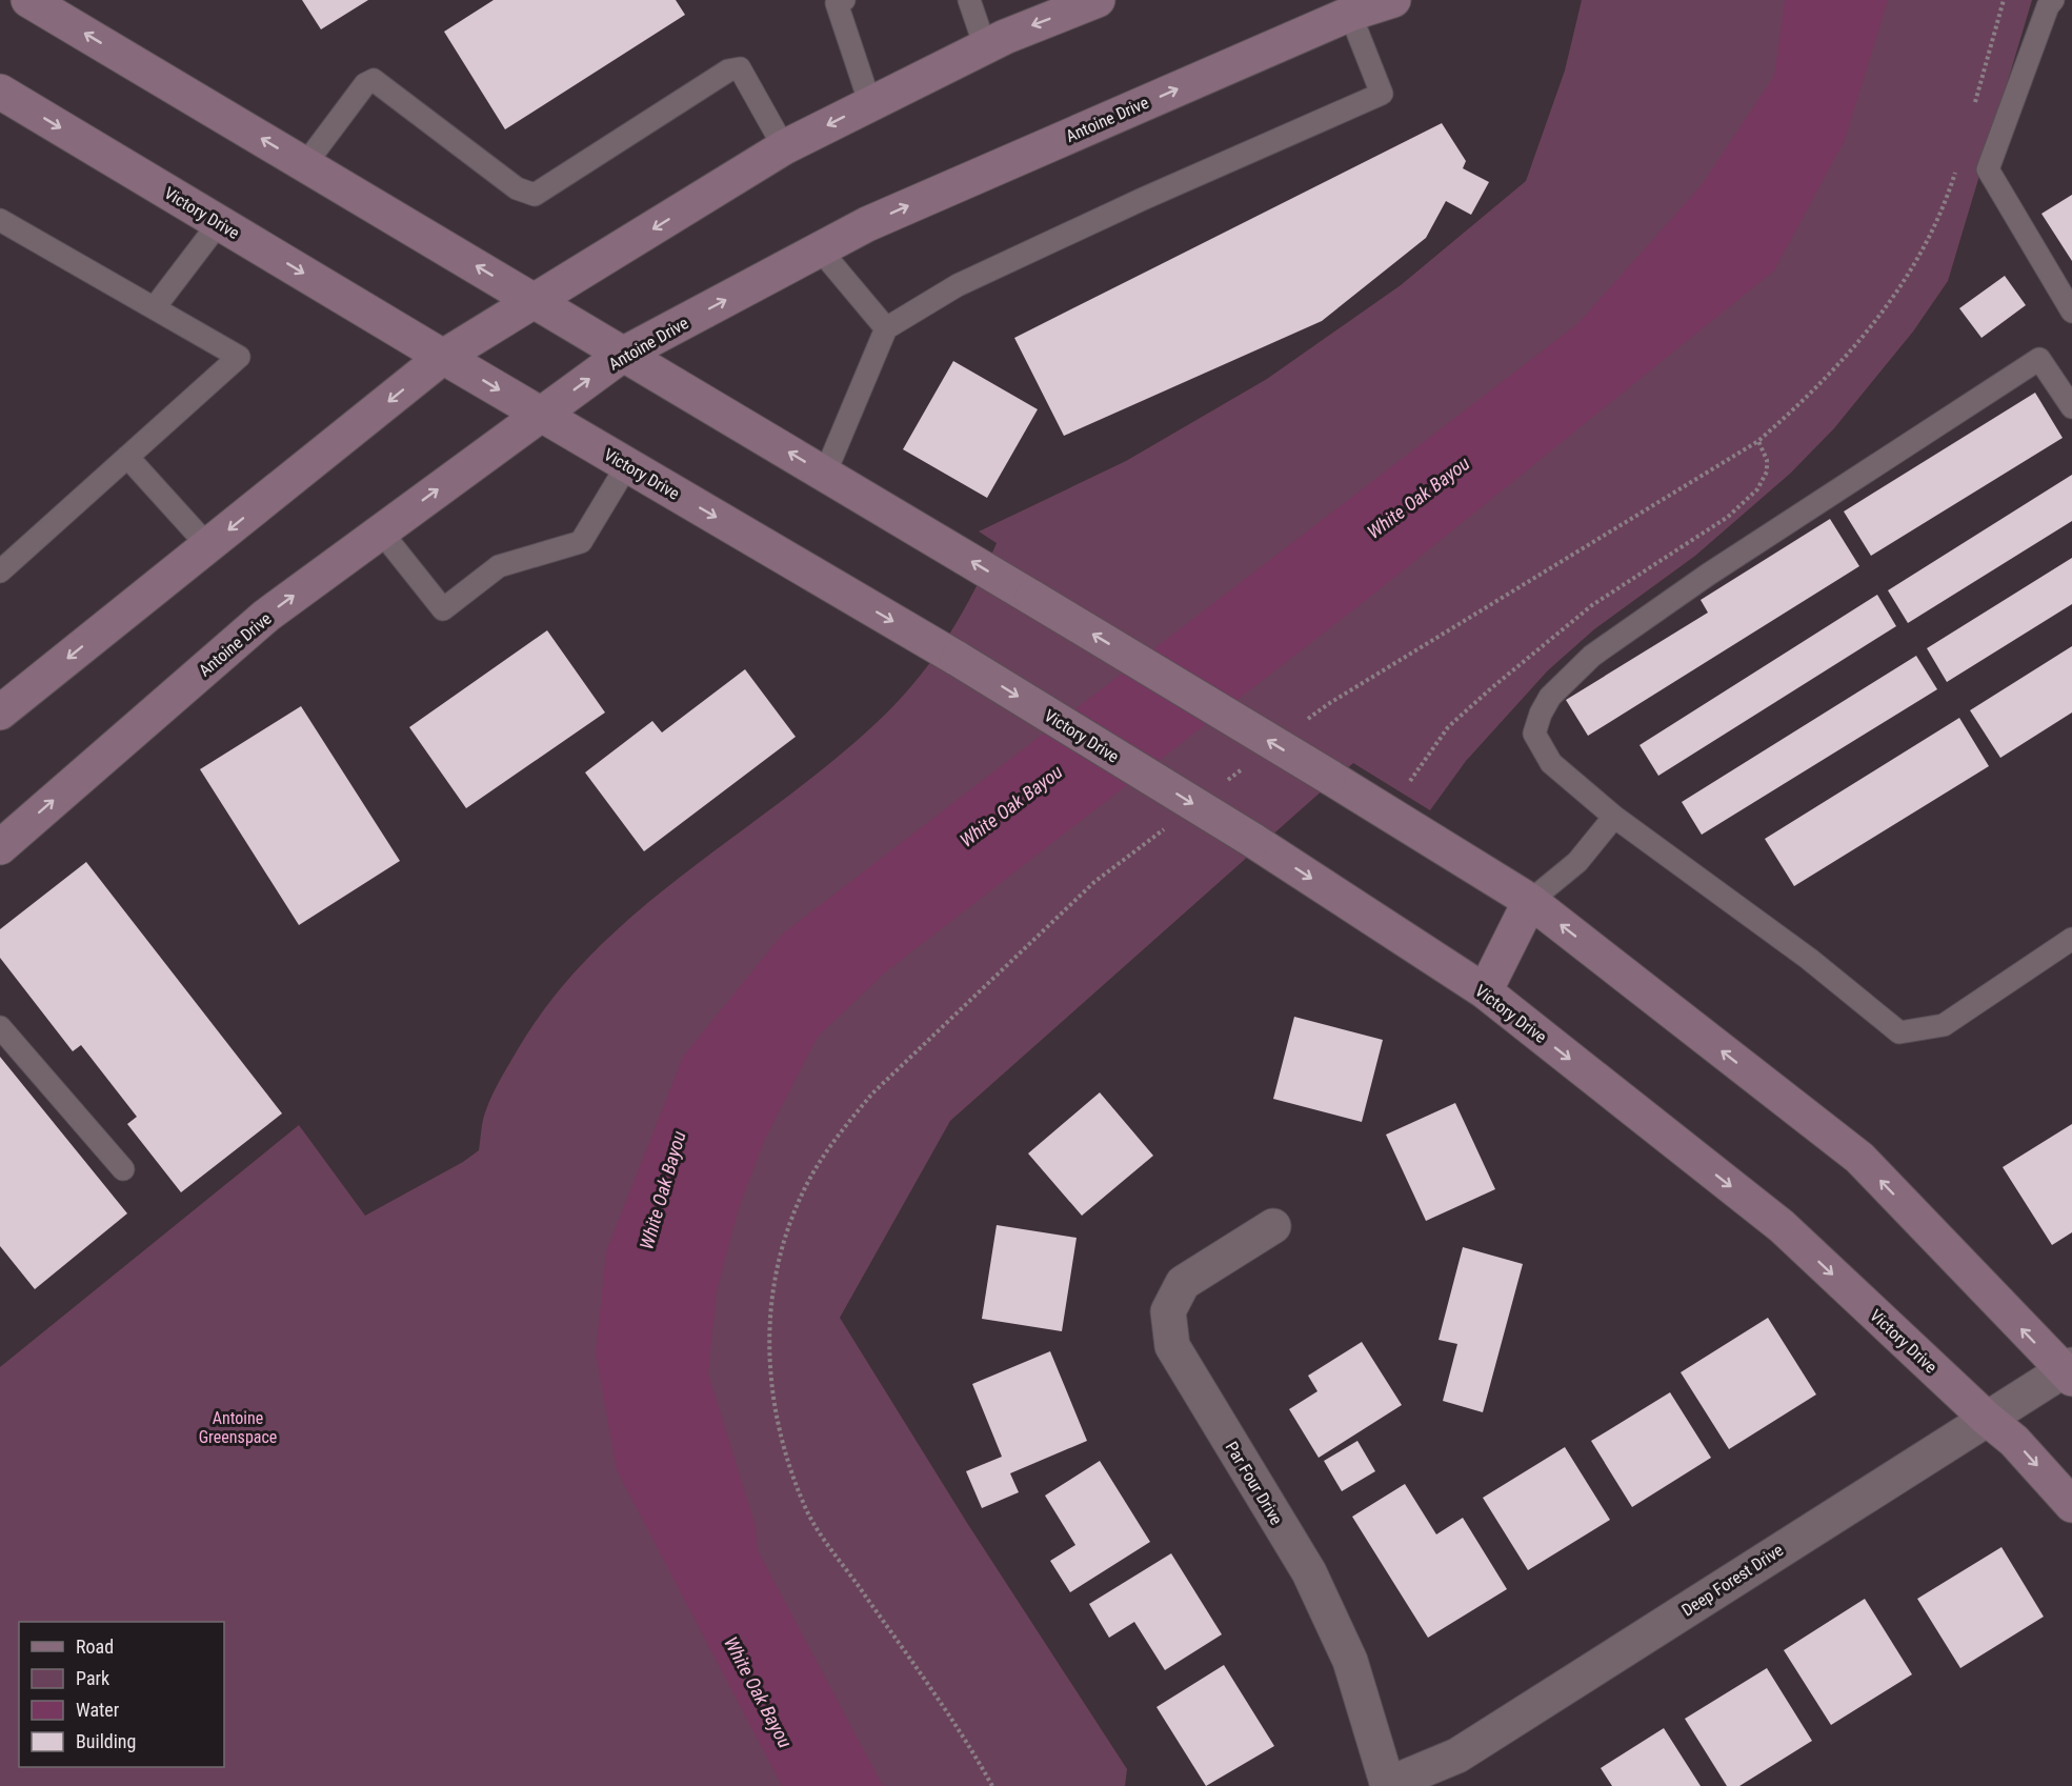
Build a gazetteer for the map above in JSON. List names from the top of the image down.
{
  "streets": {
    "main road": ["Antoine Drive", "Victory Drive"],
    "street": ["Par Four Drive", "Deep Forest Drive"]
  },
  "crossings": [
    ["Antoine Drive", "Victory Drive"],
    ["Victory Drive", "Deep Forest Drive"],
    ["Par Four Drive", "Deep Forest Drive"]
  ],
  "water": ["White Oak Bayou"],
  "parks": ["Antoine Greenspace"],
  "legend": [
    "Road",
    "Park",
    "Water",
    "Building"
  ]
}
